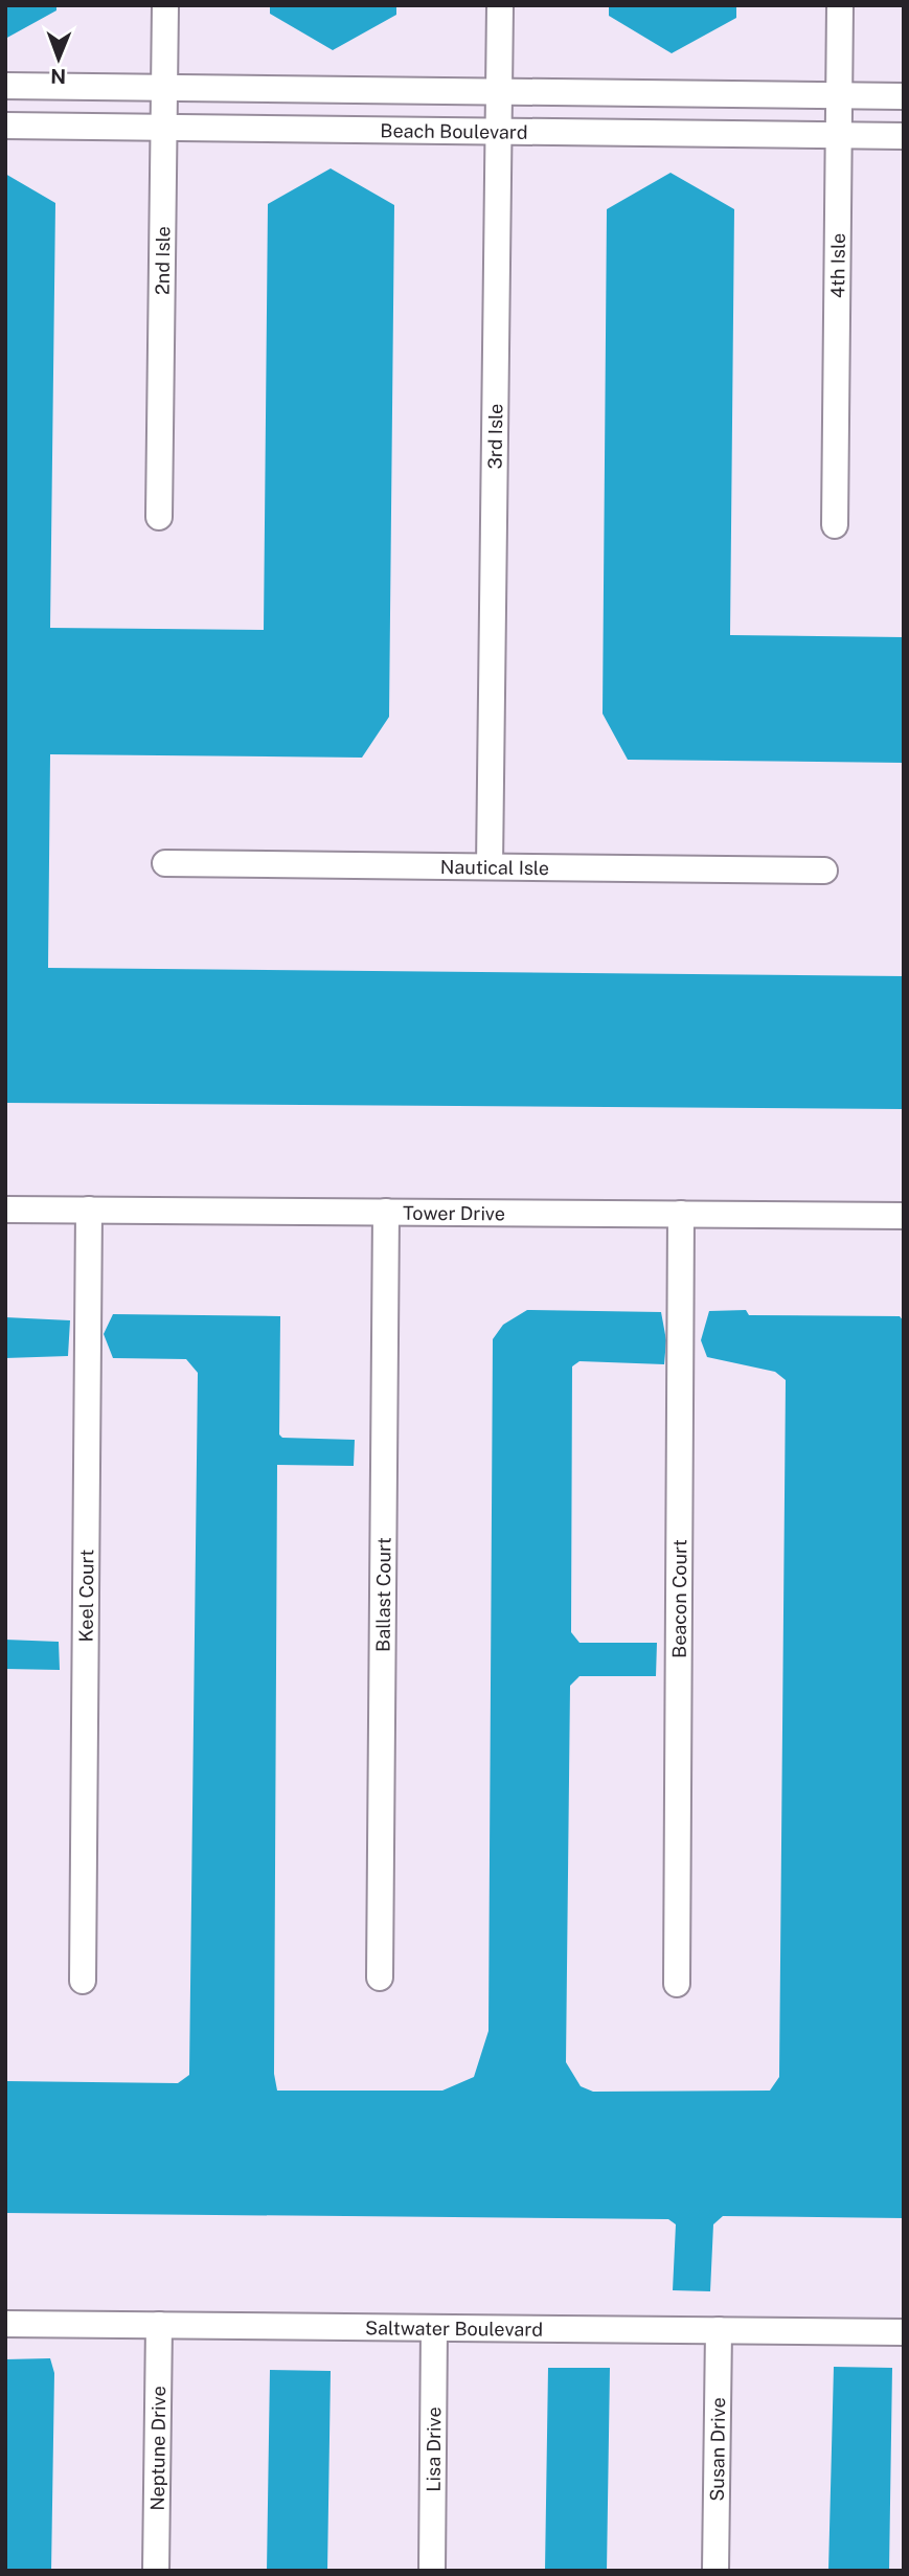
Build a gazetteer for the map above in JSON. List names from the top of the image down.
{
  "streets": {
    "street": [
      "Beach Boulevard",
      "2nd Isle",
      "4th Isle",
      "3rd Isle",
      "Nautical Isle",
      "Tower Drive",
      "Ballast Court",
      "Keel Court",
      "Beacon Court",
      "Saltwater Boulevard",
      "Neptune Drive",
      "Lisa Drive",
      "Susan Drive"
    ]
  },
  "crossings": [
    ["Beach Boulevard", "2nd Isle"],
    ["Beach Boulevard", "4th Isle"],
    ["Beach Boulevard", "3rd Isle"],
    ["3rd Isle", "Nautical Isle"],
    ["Tower Drive", "Ballast Court"],
    ["Tower Drive", "Keel Court"],
    ["Tower Drive", "Beacon Court"],
    ["Saltwater Boulevard", "Neptune Drive"],
    ["Saltwater Boulevard", "Lisa Drive"],
    ["Saltwater Boulevard", "Susan Drive"]
  ],
  "north": "bottom"
}
